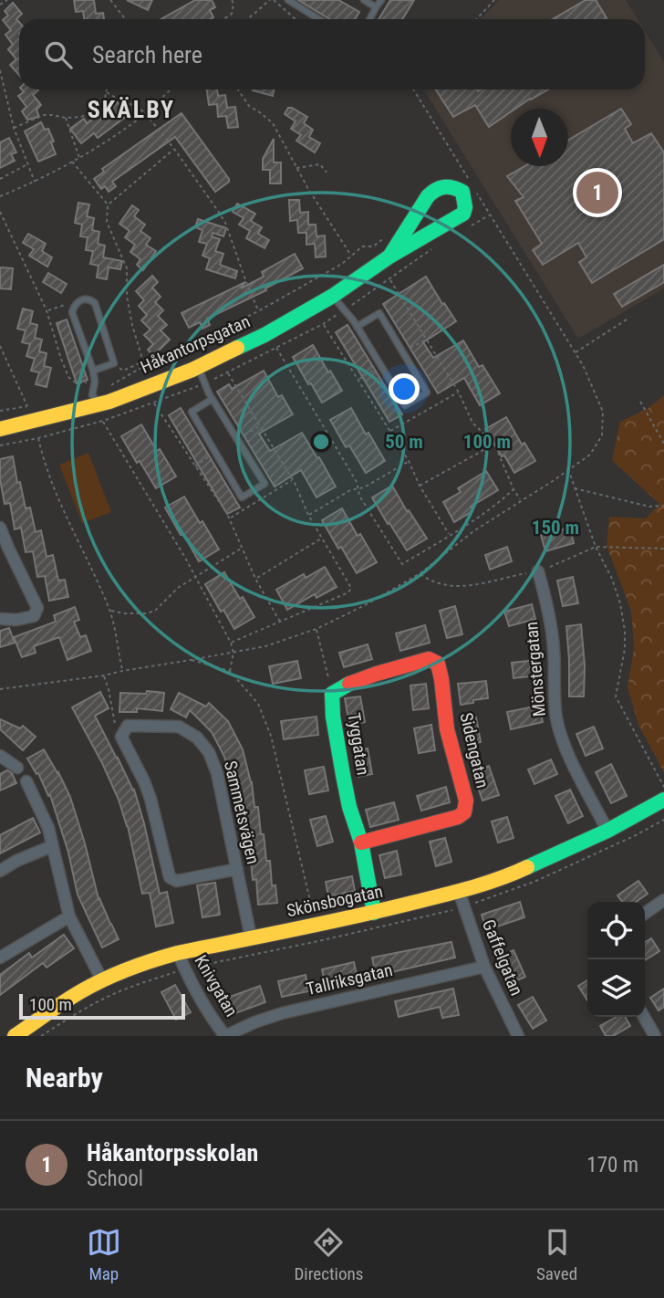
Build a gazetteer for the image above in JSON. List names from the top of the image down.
{
  "streets": {
    "street": [
      "Håkantorpsgatan",
      "Mönstergatan",
      "Tyggatan",
      "Sidengatan",
      "Sammetsvägen",
      "Skönsbogatan",
      "Gaffelgatan",
      "Tallriksgatan",
      "Knivgatan"
    ]
  },
  "crossings": [
    ["Mönstergatan", "Skönsbogatan"],
    ["Tyggatan", "Sidengatan"],
    ["Tyggatan", "Skönsbogatan"],
    ["Sammetsvägen", "Skönsbogatan"],
    ["Skönsbogatan", "Gaffelgatan"],
    ["Skönsbogatan", "Knivgatan"],
    ["Gaffelgatan", "Tallriksgatan"],
    ["Tallriksgatan", "Knivgatan"]
  ],
  "districts": ["SKÄLBY"],
  "scale_bar": "100 m",
  "north": "bottom",
  "page": {
    "search": "Search here",
    "pins": "1",
    "scale": "100 m",
    "heading": "Nearby",
    "list": [
      {
        "mark": "1",
        "name": "Håkantorpsskolan",
        "note": "School",
        "value": "170 m"
      }
    ],
    "nav": ["Map", "Directions", "Saved"]
  },
  "rings": ["50 m", "100 m", "150 m"]
}
